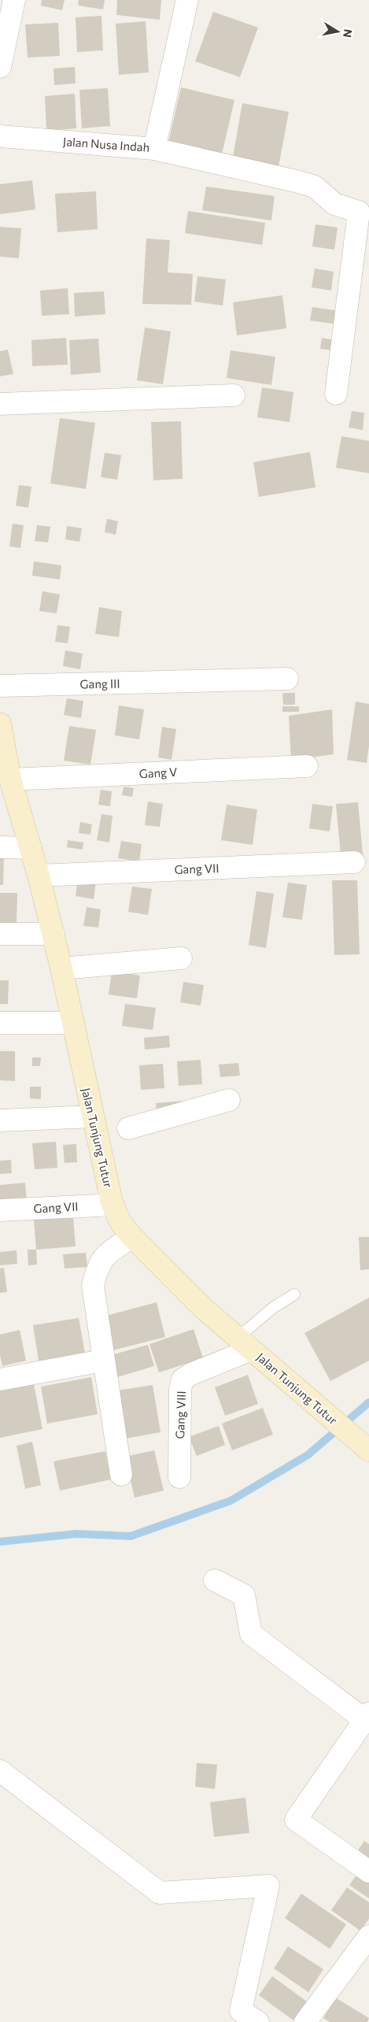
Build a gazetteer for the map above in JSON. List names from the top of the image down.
{
  "streets": {
    "street": [
      "Jalan Nusa Indah",
      "Gang III",
      "Gang V",
      "Gang VII",
      "Jalan Tunjung Tutur",
      "Gang VIII"
    ]
  },
  "crossings": [
    ["Gang V", "Jalan Tunjung Tutur"],
    ["Gang VII", "Jalan Tunjung Tutur"],
    ["Jalan Tunjung Tutur", "Gang VIII"]
  ],
  "north": "right"
}
